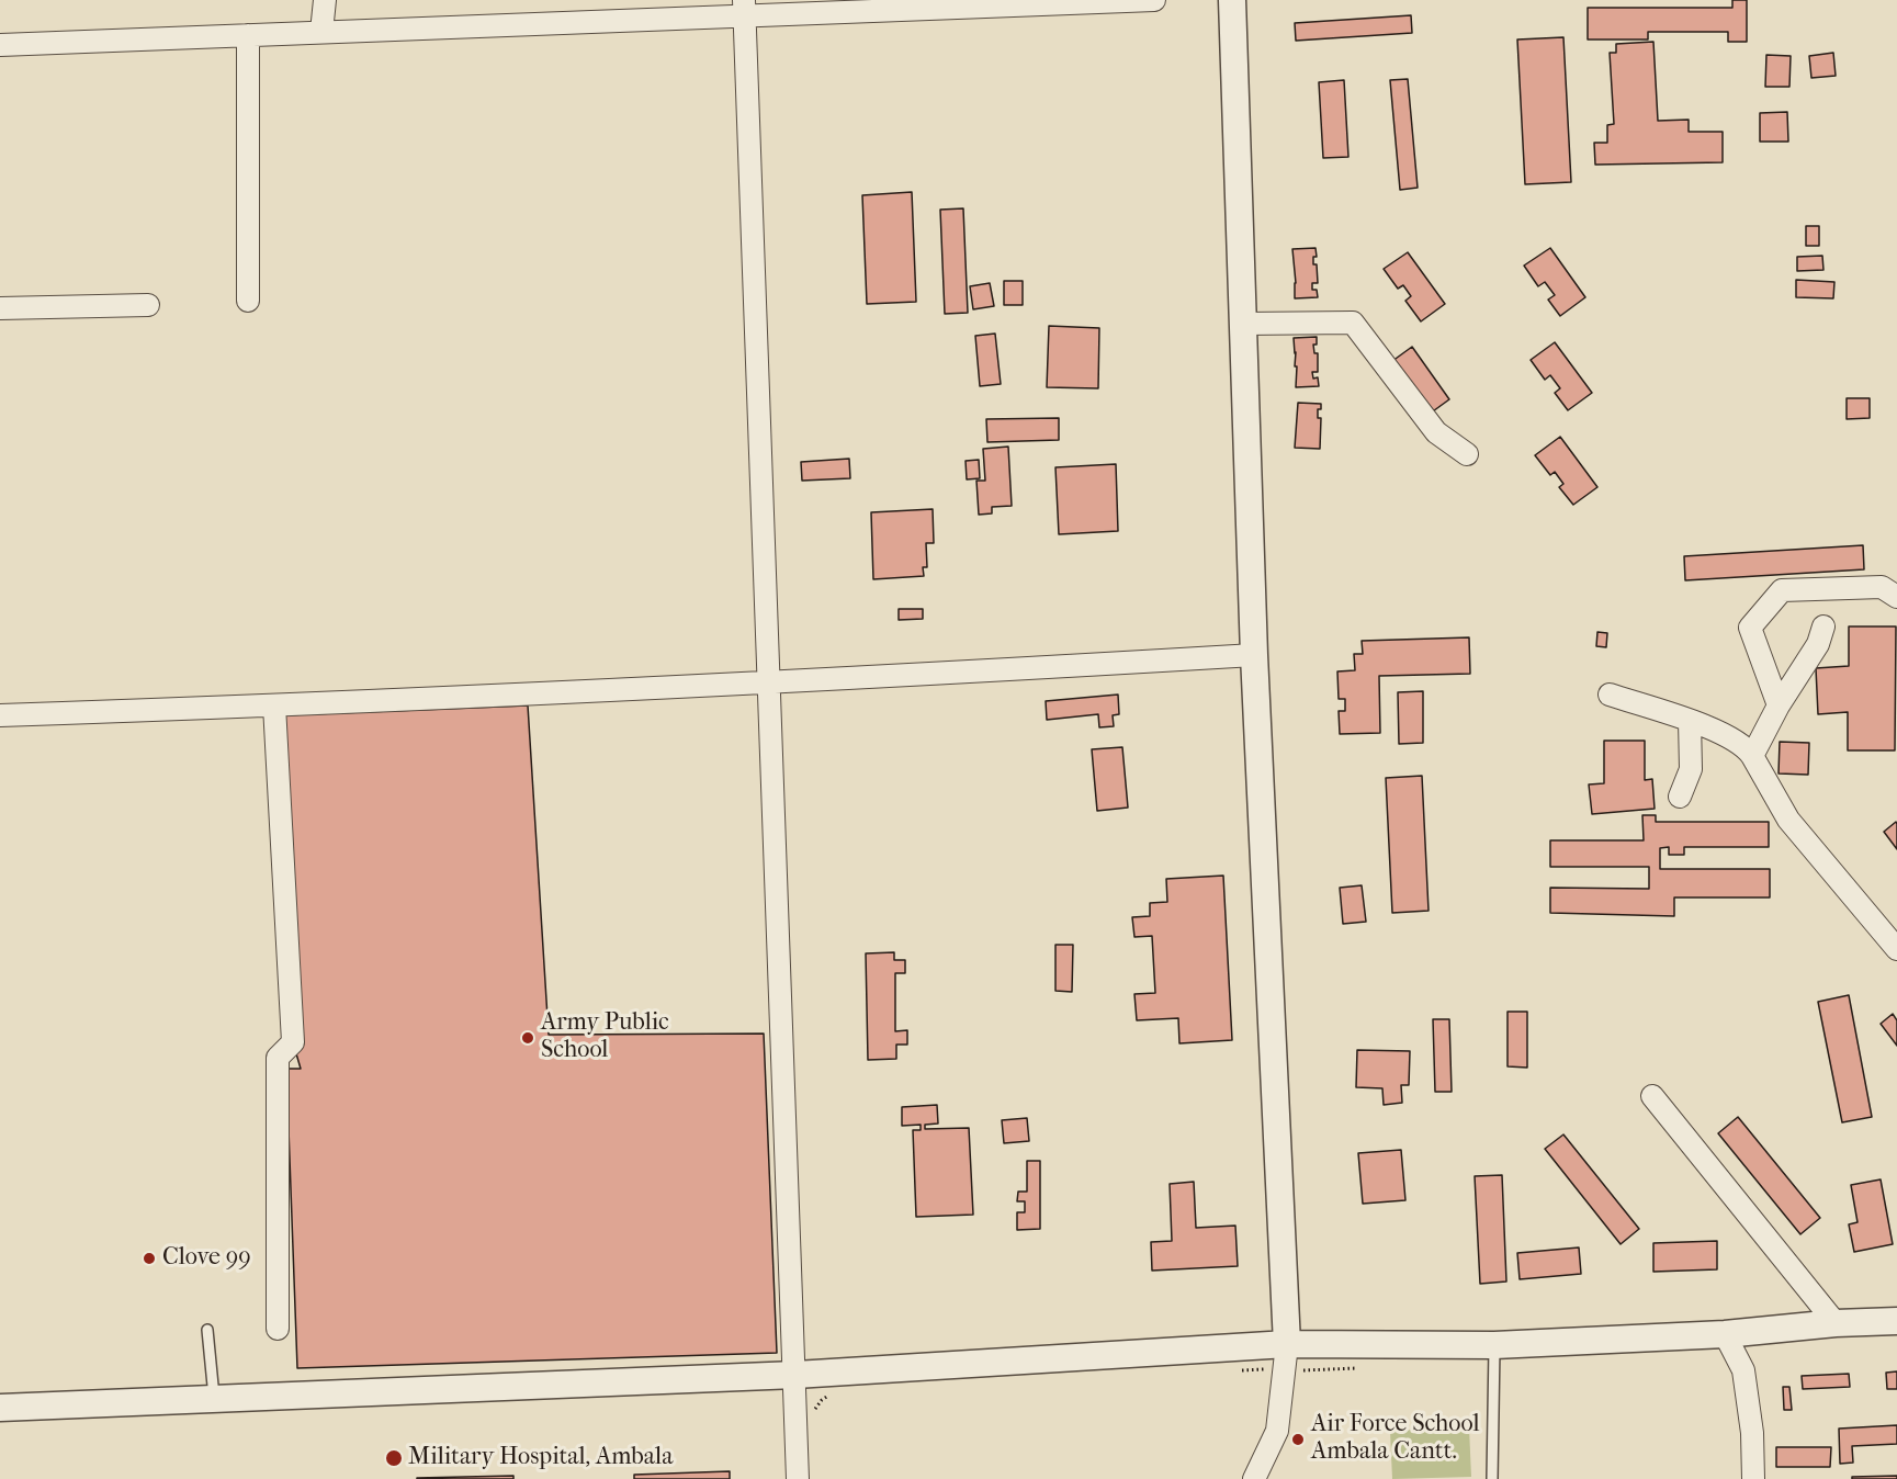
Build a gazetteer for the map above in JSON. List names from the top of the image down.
{
  "places": [
    "Army Public School",
    "Clove 99",
    "Air Force School Ambala Cantt.",
    "Military Hospital, Ambala"
  ]
}
